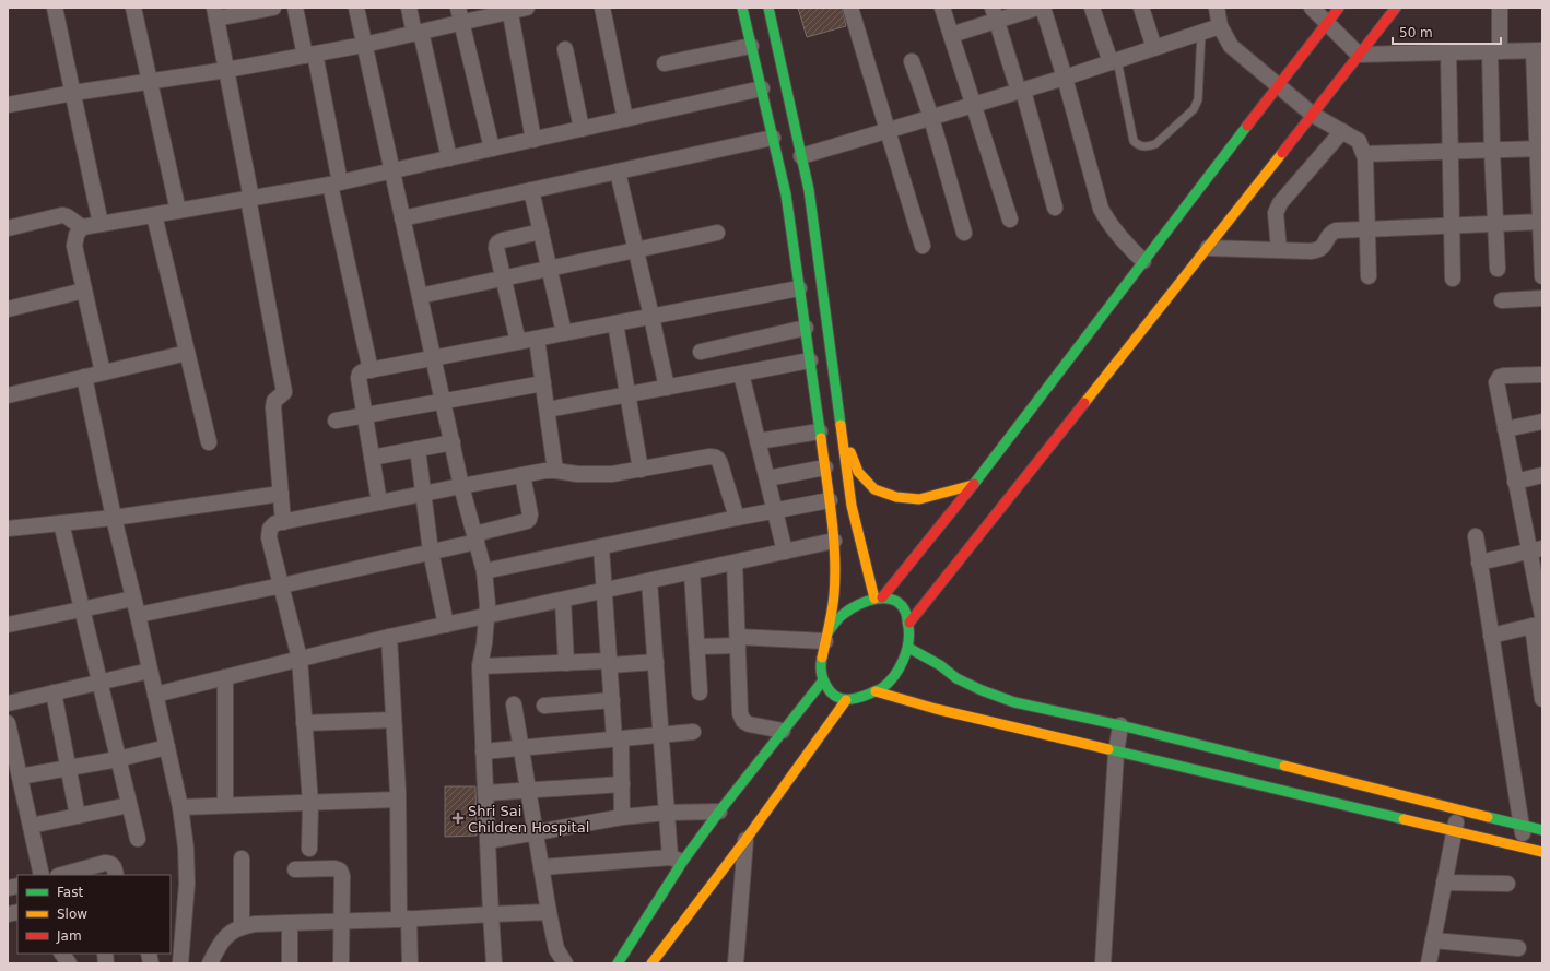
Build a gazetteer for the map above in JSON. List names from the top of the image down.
{
  "places": {
    "health": ["Shri Sai Children Hospital"]
  },
  "legend": ["Fast", "Slow", "Jam"],
  "scale_bar": "50 m"
}
